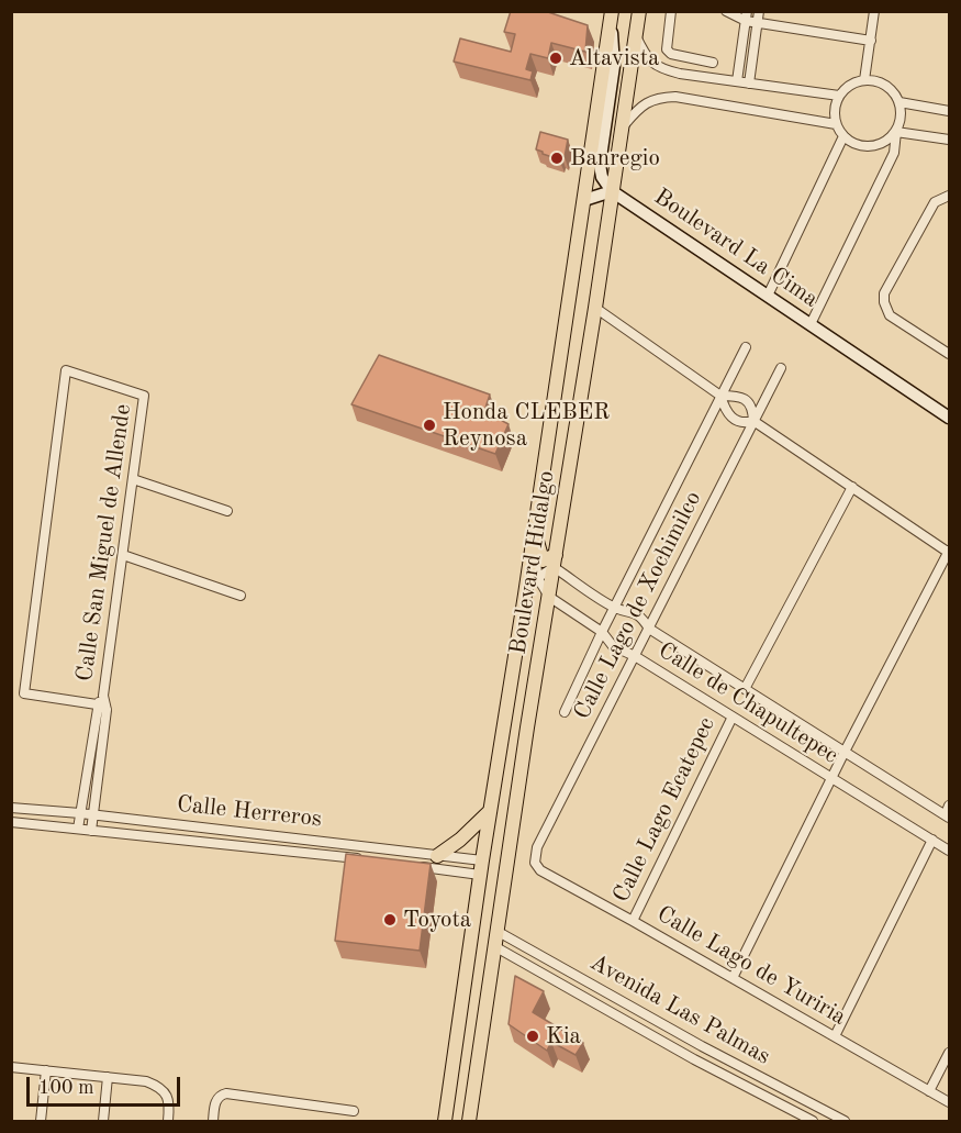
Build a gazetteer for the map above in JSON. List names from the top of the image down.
{
  "streets": {
    "main road": ["Boulevard Hidalgo"],
    "street": [
      "Boulevard La Cima",
      "Calle San Miguel de Allende",
      "Calle Lago de Xochimilco",
      "Calle de Chapultepec",
      "Calle Lago Ecatepec",
      "Calle Herreros",
      "Calle Lago de Yuriria",
      "Avenida Las Palmas"
    ]
  },
  "crossings": [
    ["Boulevard La Cima", "Boulevard Hidalgo"],
    ["Boulevard Hidalgo", "Calle de Chapultepec"],
    ["Boulevard Hidalgo", "Calle Herreros"],
    ["Boulevard Hidalgo", "Avenida Las Palmas"],
    ["Calle Lago de Xochimilco", "Calle de Chapultepec"],
    ["Calle Lago de Xochimilco", "Calle Lago de Yuriria"],
    ["Calle de Chapultepec", "Calle Lago Ecatepec"],
    ["Calle Lago Ecatepec", "Calle Lago de Yuriria"]
  ],
  "places": [
    "Altavista",
    "Banregio",
    "Honda CLEBER Reynosa",
    "Toyota",
    "Kia"
  ],
  "scale_bar": "100 m"
}
